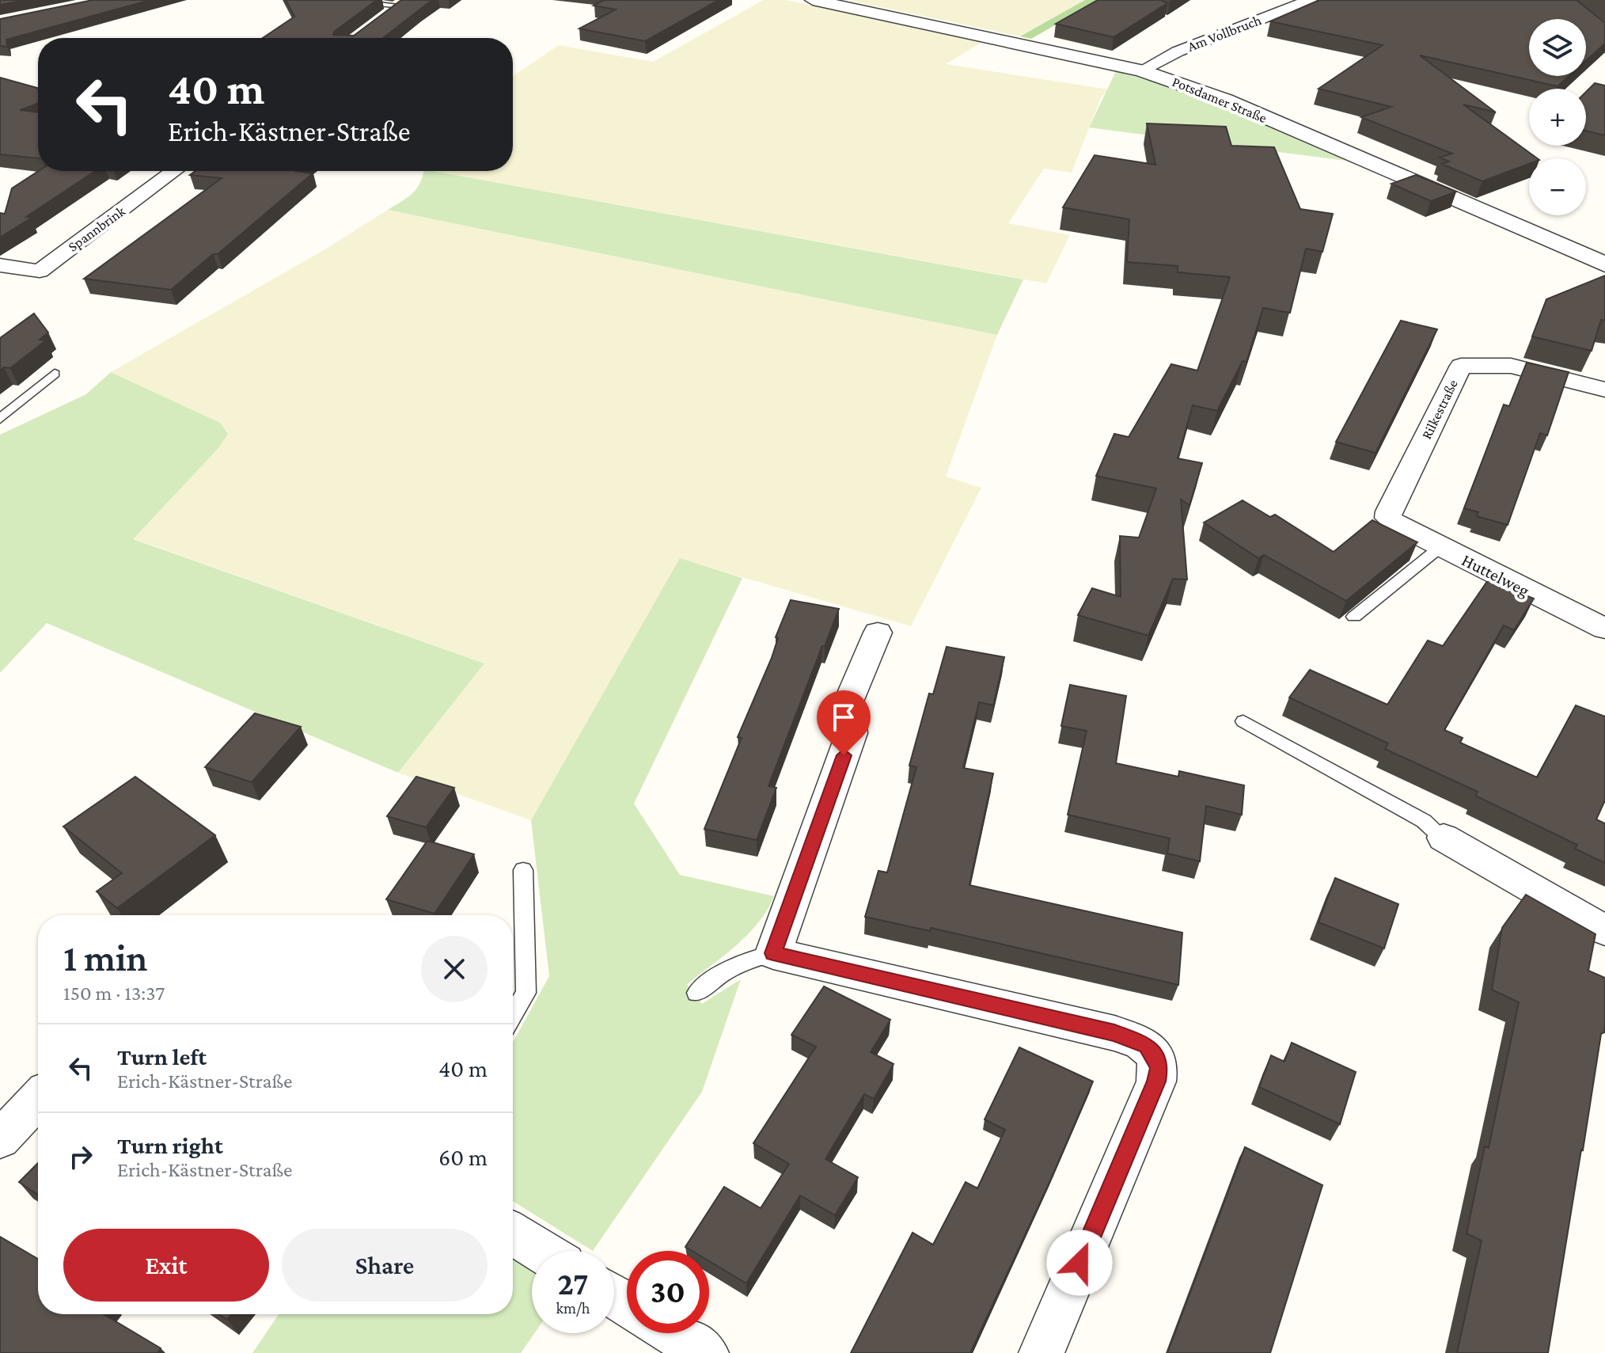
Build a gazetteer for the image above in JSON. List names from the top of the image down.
{
  "streets": {
    "street": [
      "Am Vollbruch",
      "Potsdamer Straße",
      "Spannbrink",
      "Rilkestraße",
      "Huttelweg"
    ]
  },
  "crossings": [
    ["Am Vollbruch", "Potsdamer Straße"],
    ["Rilkestraße", "Huttelweg"]
  ],
  "page": {
    "map_buttons": ["+", "−"],
    "turn": ["40 m", "Erich-Kästner-Straße"],
    "heading": ["1 min", "150 m · 13:37"],
    "list": [
      {
        "name": "Turn left",
        "note": "Erich-Kästner-Straße",
        "value": "40 m"
      },
      {
        "name": "Turn right",
        "note": "Erich-Kästner-Straße",
        "value": "60 m"
      }
    ],
    "buttons": ["Exit", "Share"],
    "speed": "27 km/h",
    "limit": "30"
  }
}
